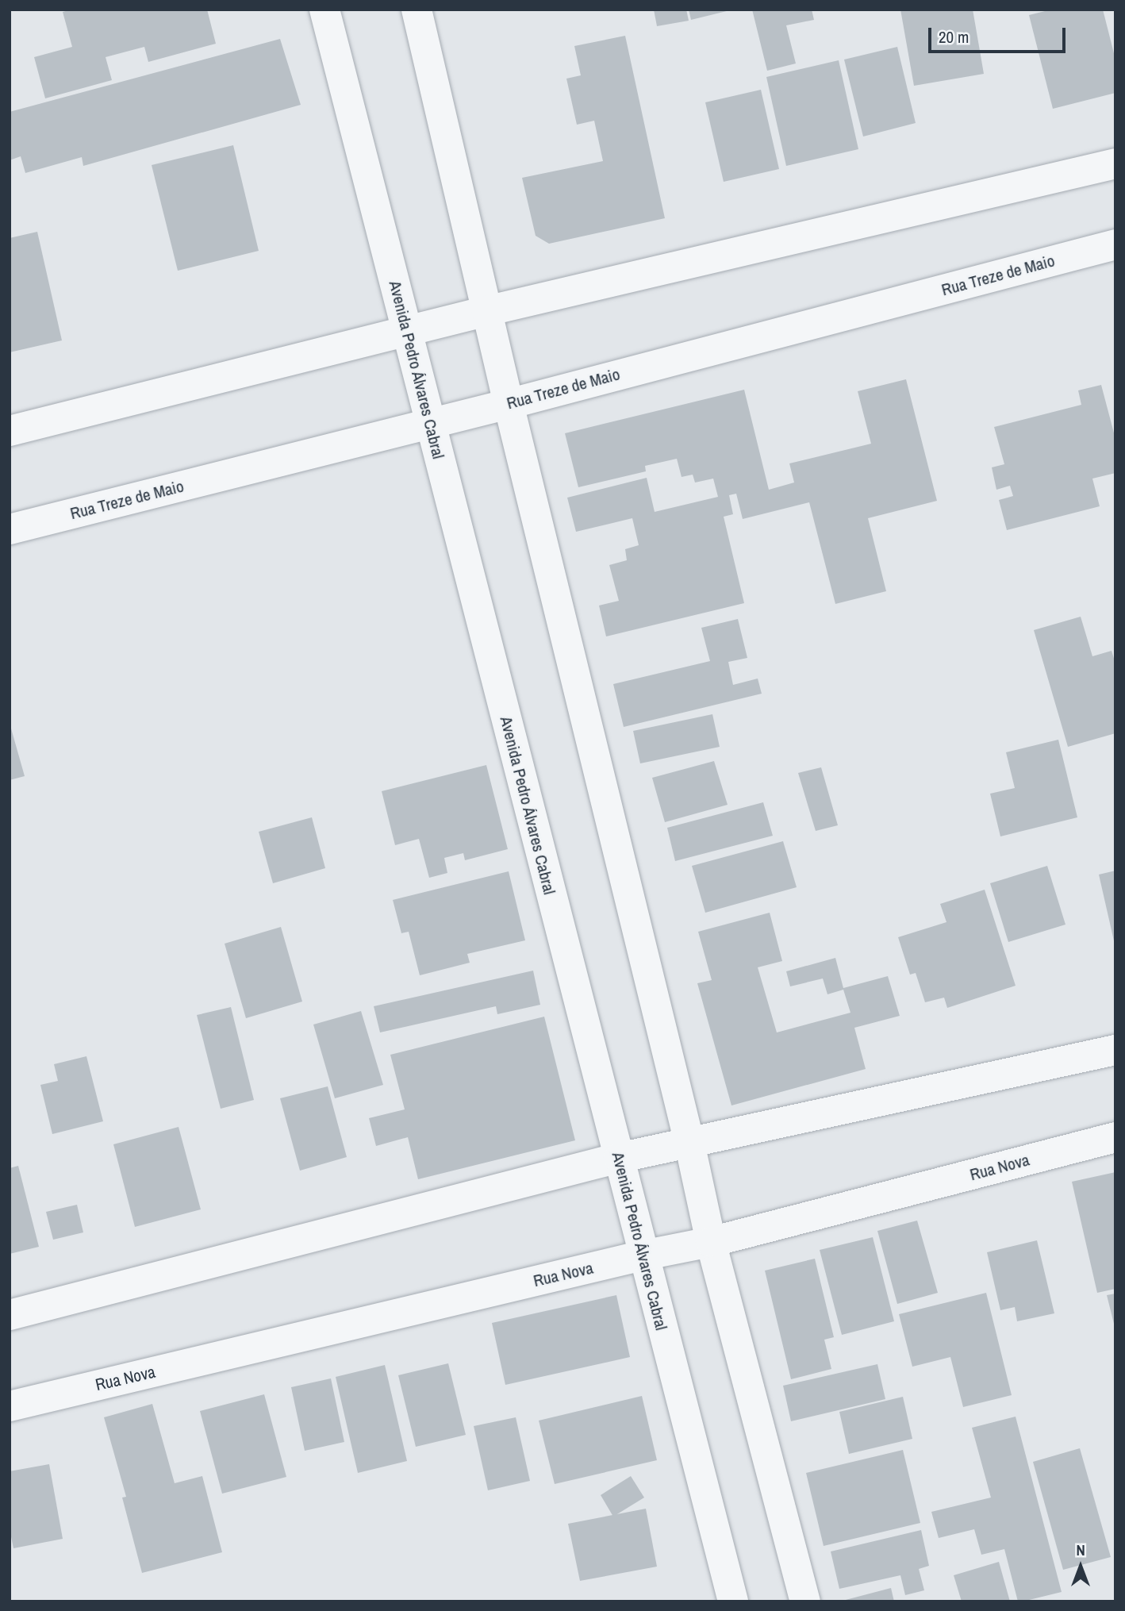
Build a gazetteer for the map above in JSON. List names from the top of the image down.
{
  "streets": {
    "street": ["Rua Treze de Maio", "Avenida Pedro Álvares Cabral", "Rua Nova"]
  },
  "crossings": [
    ["Rua Treze de Maio", "Avenida Pedro Álvares Cabral"],
    ["Avenida Pedro Álvares Cabral", "Rua Nova"]
  ],
  "scale_bar": "20 m",
  "north": "top"
}
